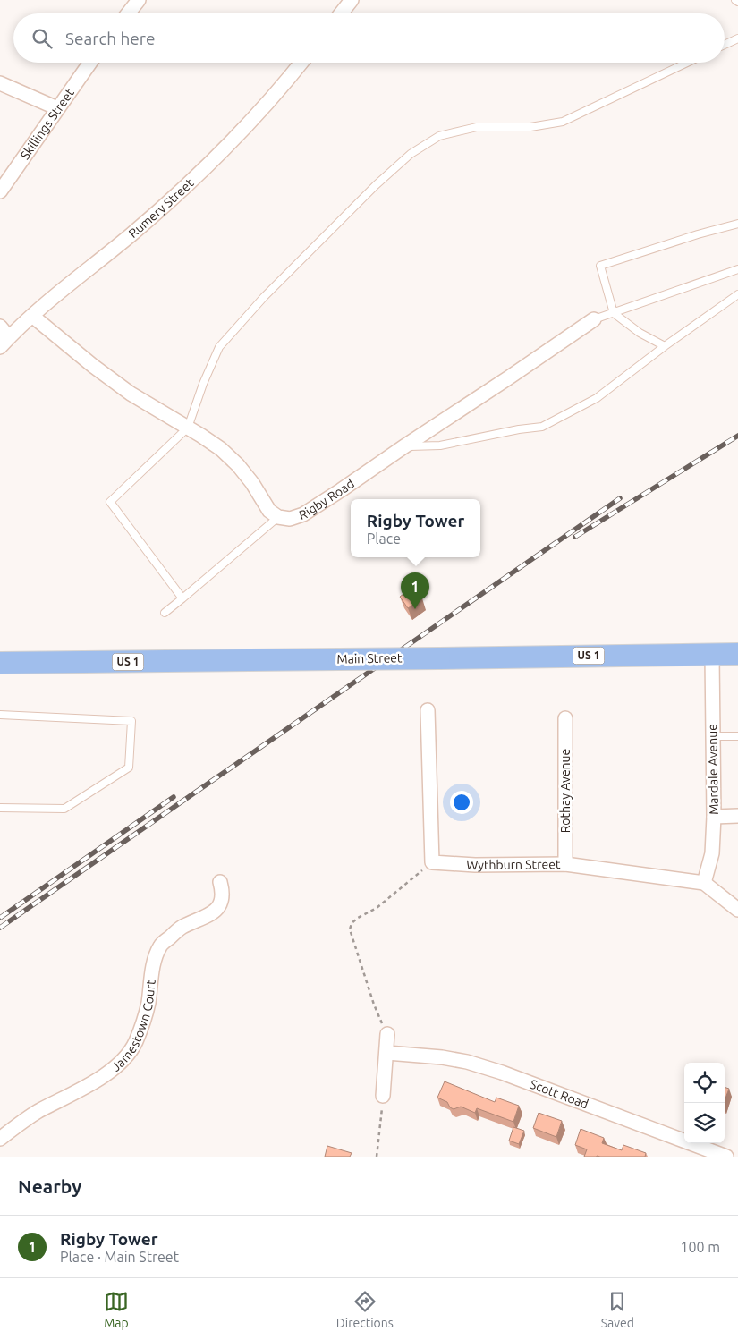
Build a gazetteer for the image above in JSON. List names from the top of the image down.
{
  "streets": {
    "main road": ["US 1", "Main Street"],
    "street": [
      "Skillings Street",
      "Rumery Street",
      "Rigby Road",
      "Mardale Avenue",
      "Rothay Avenue",
      "Wythburn Street",
      "Jamestown Court",
      "Scott Road"
    ]
  },
  "crossings": [
    ["Main Street", "Mardale Avenue"],
    ["Mardale Avenue", "Wythburn Street"],
    ["Rothay Avenue", "Wythburn Street"]
  ],
  "page": {
    "search": "Search here",
    "popup": ["Rigby Tower", "Place"],
    "pins": "1",
    "heading": "Nearby",
    "list": [
      {
        "mark": "1",
        "name": "Rigby Tower",
        "note": "Place · Main Street",
        "value": "100 m"
      }
    ],
    "nav": ["Map", "Directions", "Saved"]
  }
}
